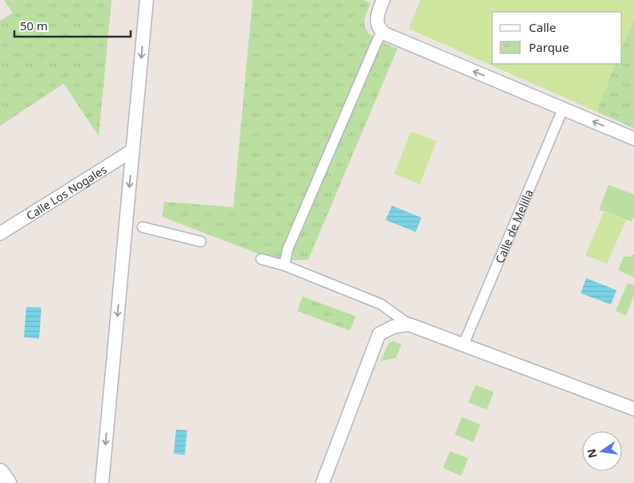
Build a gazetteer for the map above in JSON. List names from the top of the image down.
{
  "streets": {
    "street": ["Calle Los Nogales", "Calle de Melilla"]
  },
  "legend": ["Calle", "Parque"],
  "scale_bar": "50 m",
  "north": "left"
}
